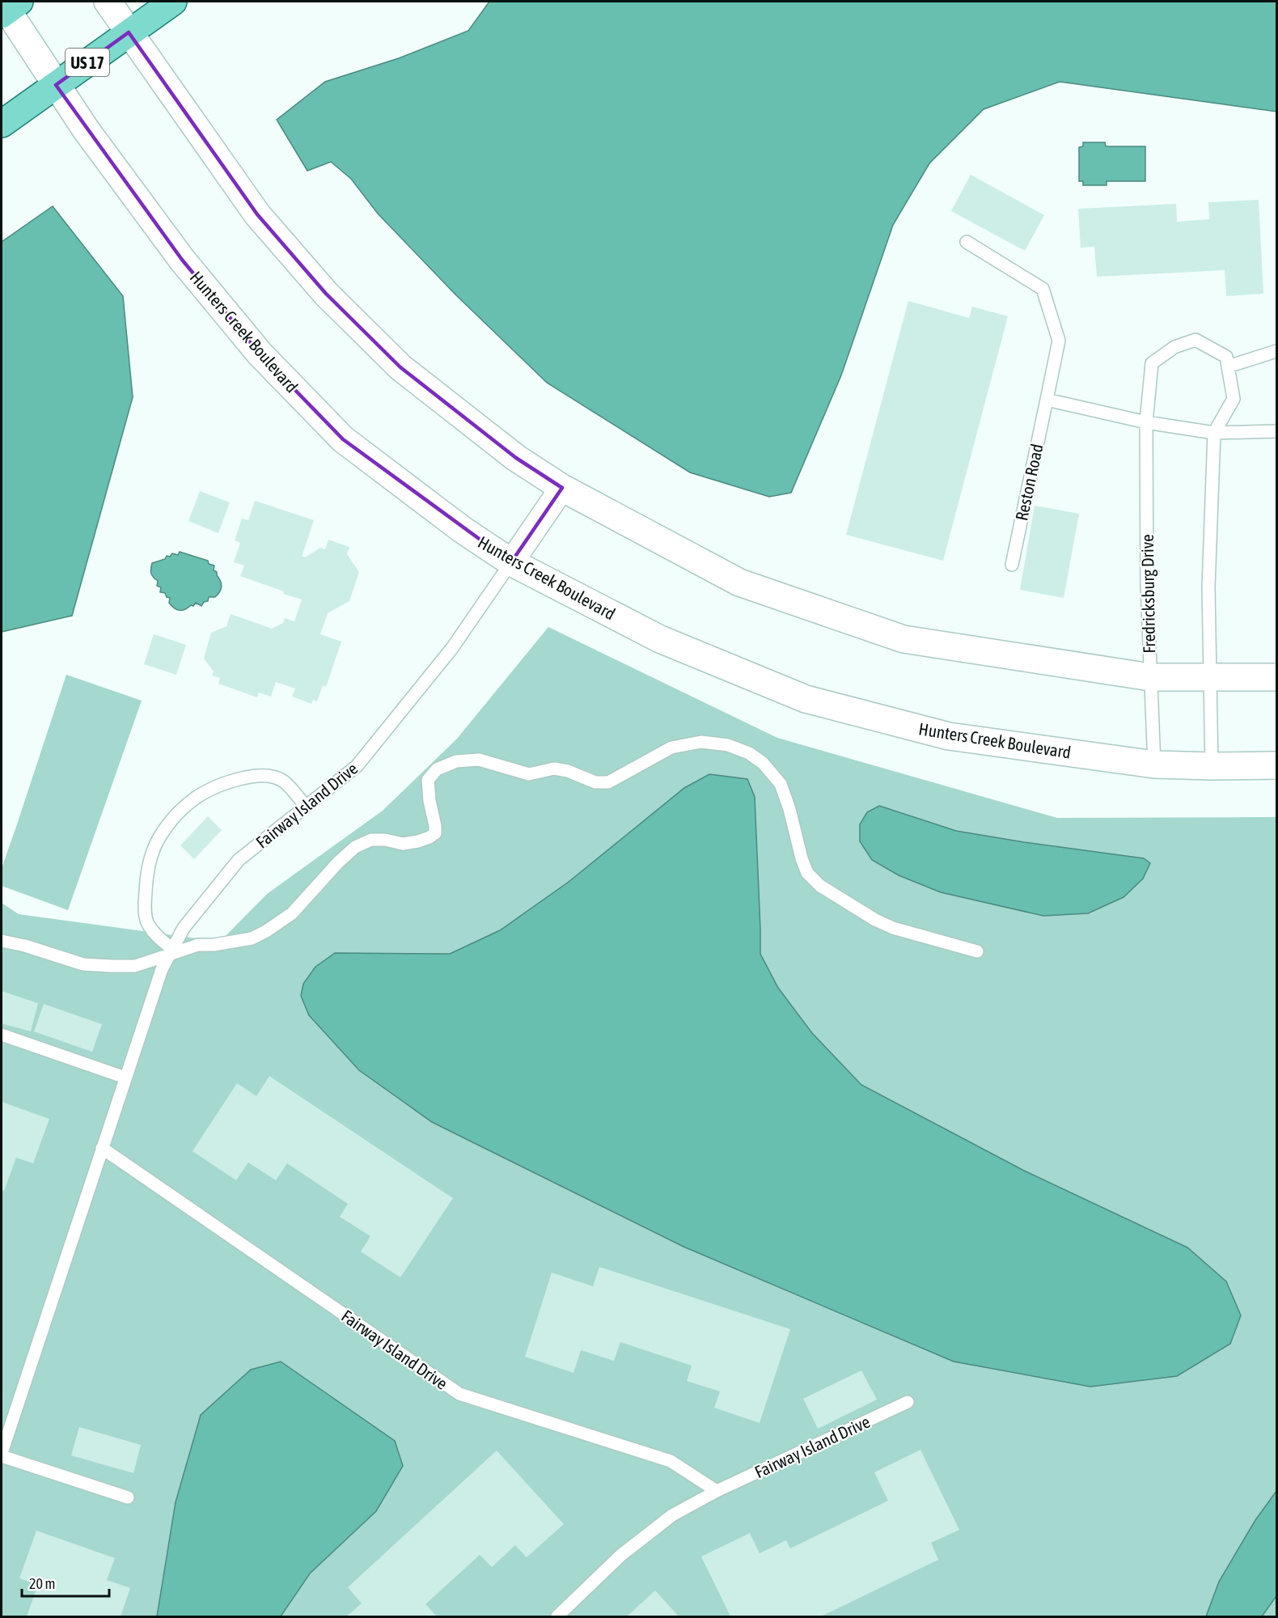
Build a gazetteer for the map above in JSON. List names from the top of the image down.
{
  "streets": {
    "main road": ["US 17"],
    "street": ["Hunters Creek Boulevard", "Fairway Island Drive"],
    "lane": ["Reston Road", "Fredricksburg Drive"]
  },
  "crossings": [
    ["US 17", "Hunters Creek Boulevard"],
    ["Hunters Creek Boulevard", "Fredricksburg Drive"],
    ["Hunters Creek Boulevard", "Fairway Island Drive"]
  ],
  "scale_bar": "20 m"
}
